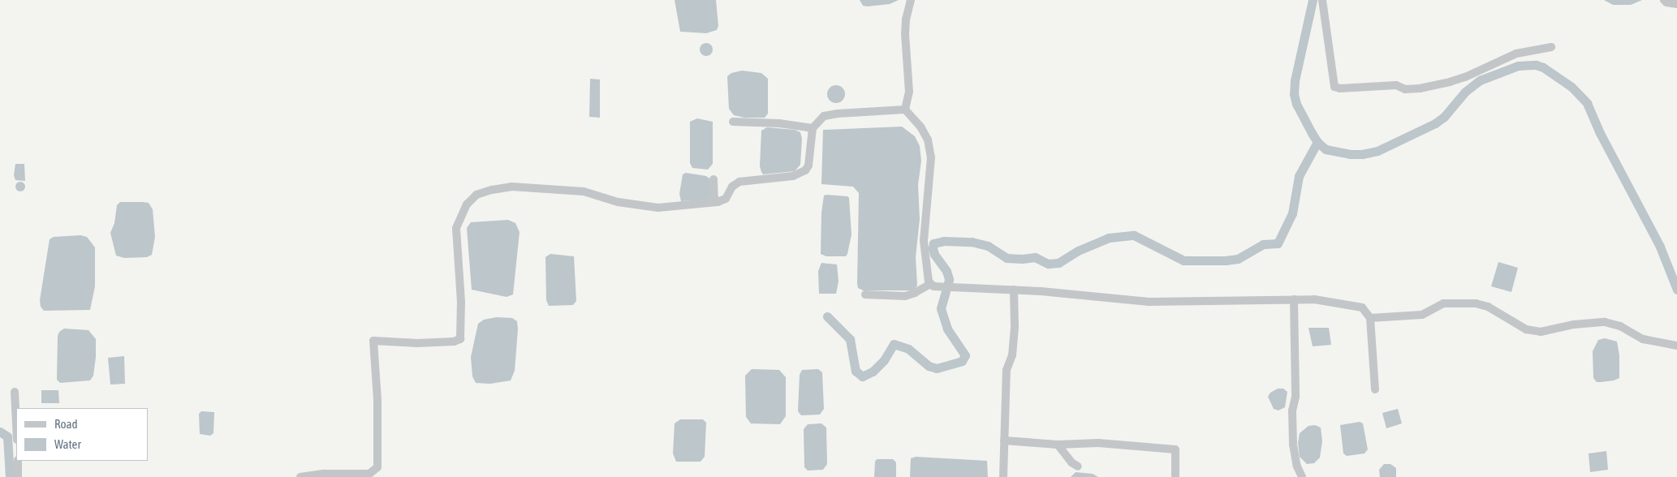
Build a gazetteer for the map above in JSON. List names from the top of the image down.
{
  "legend": ["Road", "Water"]
}
